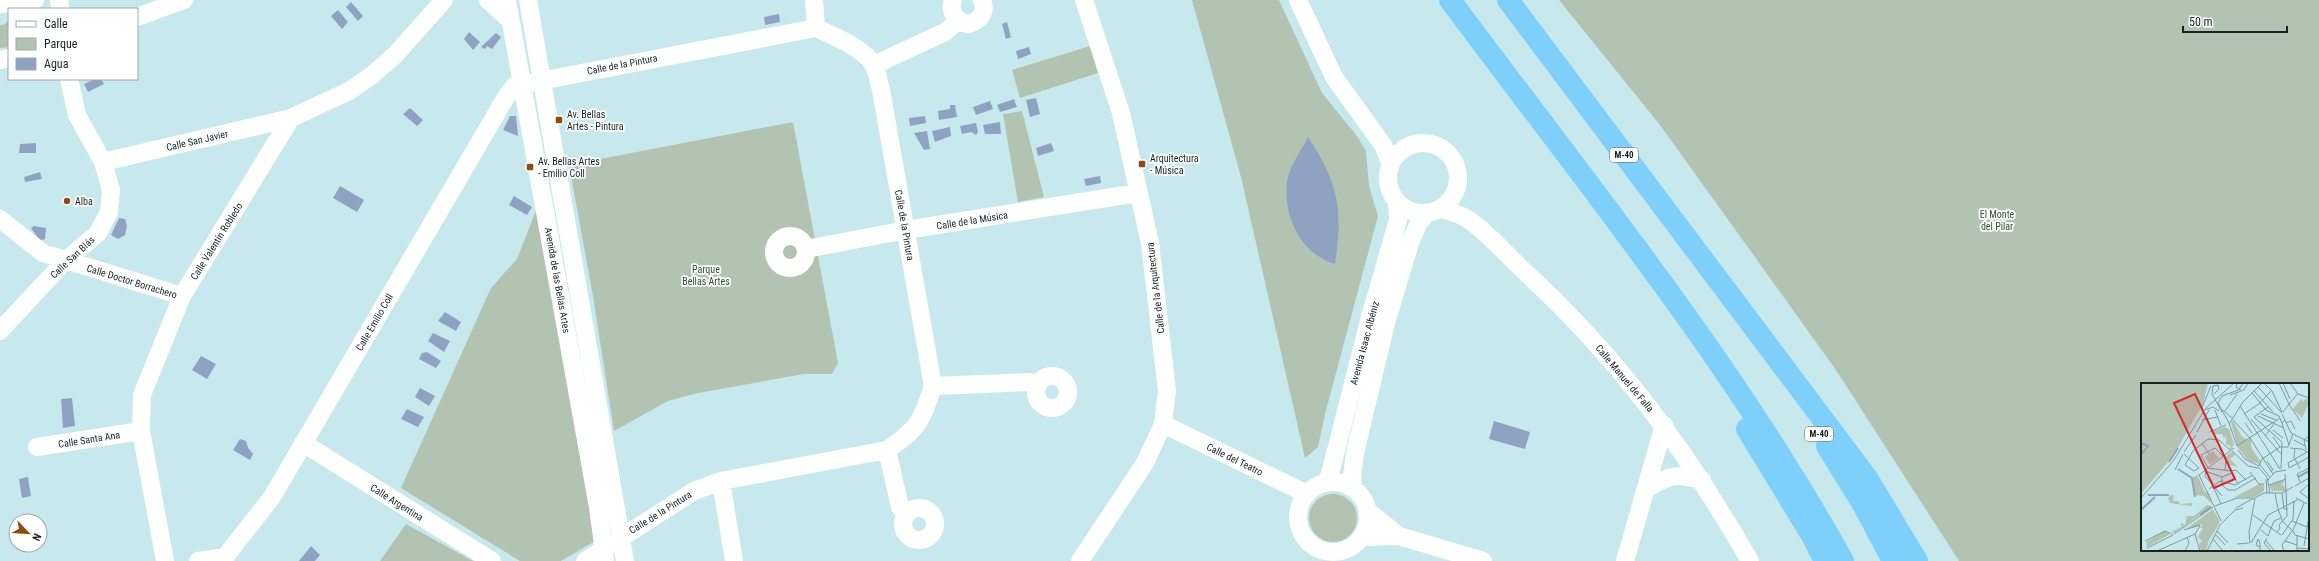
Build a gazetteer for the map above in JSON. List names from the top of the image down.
{
  "streets": {
    "highway": ["M-40"],
    "street": [
      "Calle de la Pintura",
      "Calle San Javier",
      "Calle de la Música",
      "Calle Valentín Robledo",
      "Calle San Blás",
      "Avenida de las Bellas Artes",
      "Calle Doctor Borrachero",
      "Calle de la Arquitectura",
      "Calle Emilio Coll",
      "Avenida Isaac Albéniz",
      "Calle Manuel de Falla",
      "Calle Santa Ana",
      "Calle del Teatro",
      "Calle Argentina"
    ]
  },
  "crossings": [
    ["Calle de la Pintura", "Calle de la Música"],
    ["Calle de la Pintura", "Avenida de las Bellas Artes"],
    ["Calle de la Pintura", "Calle Emilio Coll"],
    ["Calle San Javier", "Calle Valentín Robledo"],
    ["Calle San Javier", "Calle San Blás"],
    ["Calle de la Música", "Calle de la Arquitectura"],
    ["Calle Valentín Robledo", "Calle Doctor Borrachero"],
    ["Calle Valentín Robledo", "Calle Santa Ana"],
    ["Calle San Blás", "Calle Doctor Borrachero"],
    ["Avenida de las Bellas Artes", "Calle Emilio Coll"],
    ["Calle de la Arquitectura", "Calle del Teatro"],
    ["Calle Emilio Coll", "Calle Argentina"],
    ["Avenida Isaac Albéniz", "Calle Manuel de Falla"],
    ["Avenida Isaac Albéniz", "Calle del Teatro"]
  ],
  "parks": ["El Monte del Pilar", "Parque Bellas Artes"],
  "places": {
    "transit": ["Av. Bellas Artes - Pintura", "Arquitectura - Música", "Av. Bellas Artes - Emilio Coll"],
    "other": ["Alba"]
  },
  "legend": ["Calle", "Parque", "Agua"],
  "scale_bar": "50 m",
  "north": "bottom right"
}
